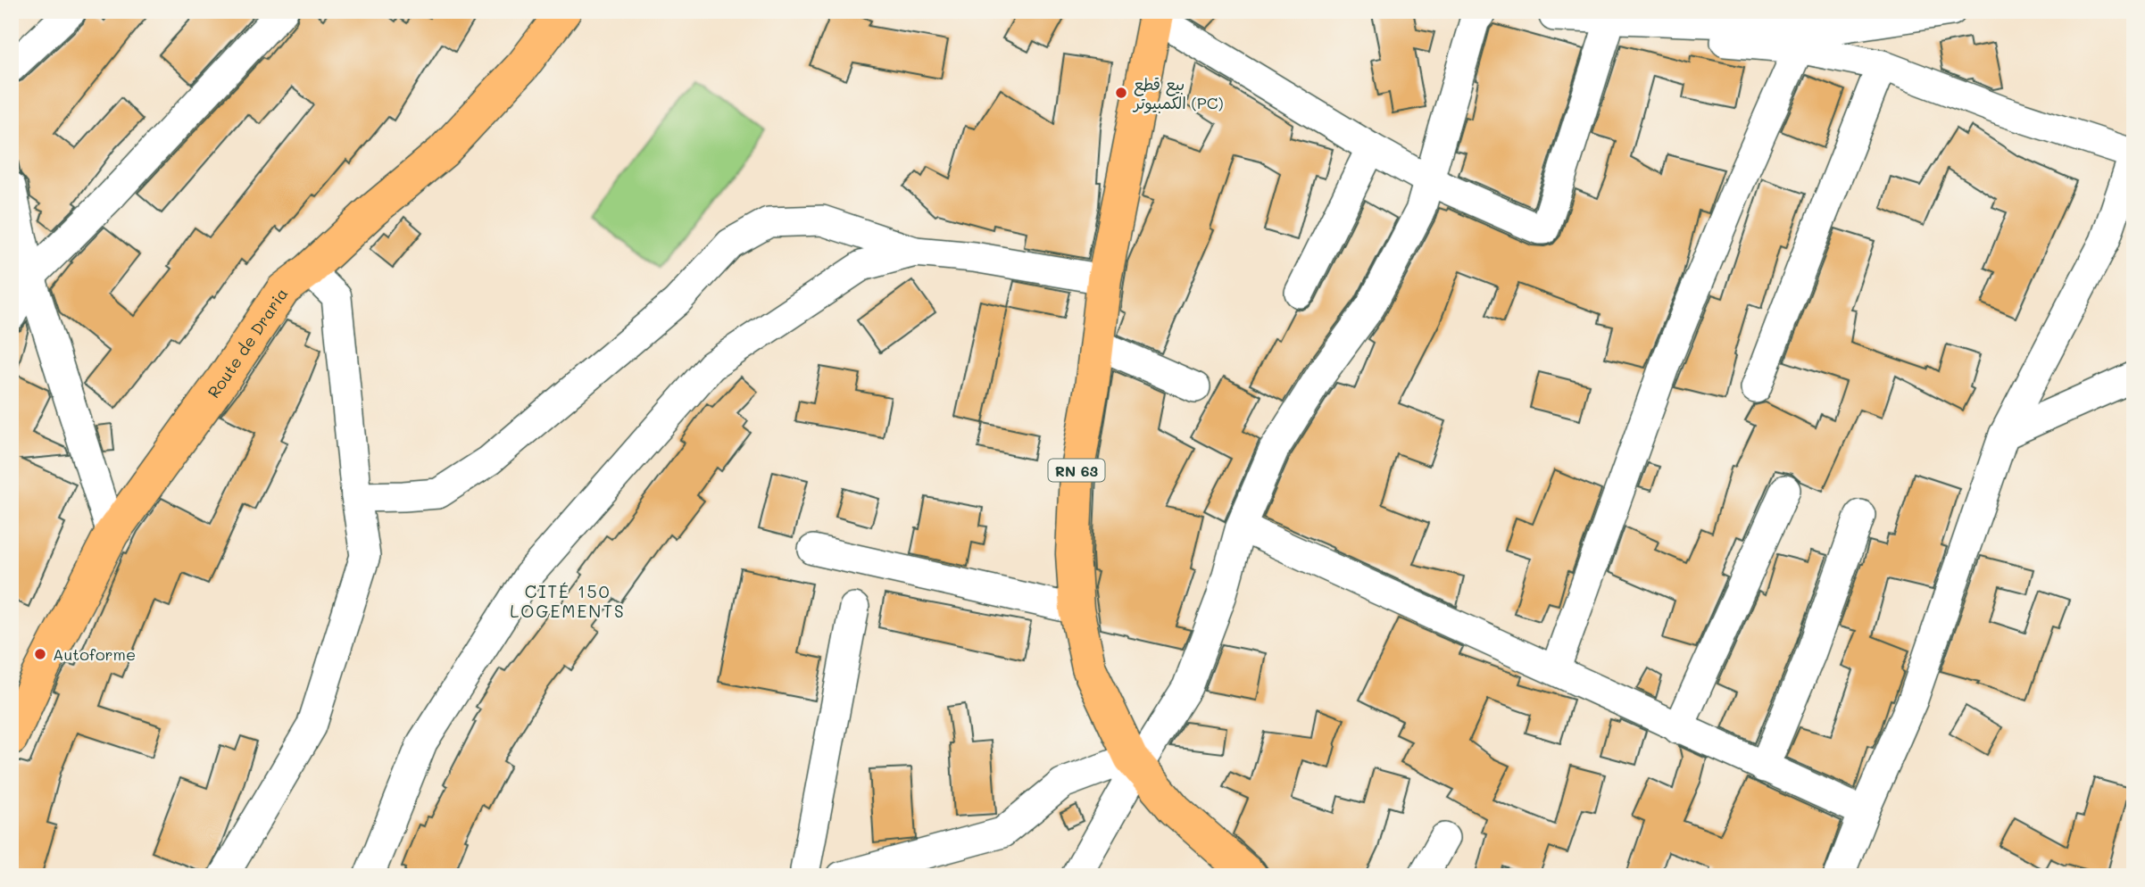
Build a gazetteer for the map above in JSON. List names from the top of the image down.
{
  "streets": {
    "main road": ["Route de Draria", "RN 63"]
  },
  "districts": ["CITÉ 150 LOGEMENTS"],
  "places": ["بيع قطع الكمبيوتر (PC)", "Autoforme"]
}
